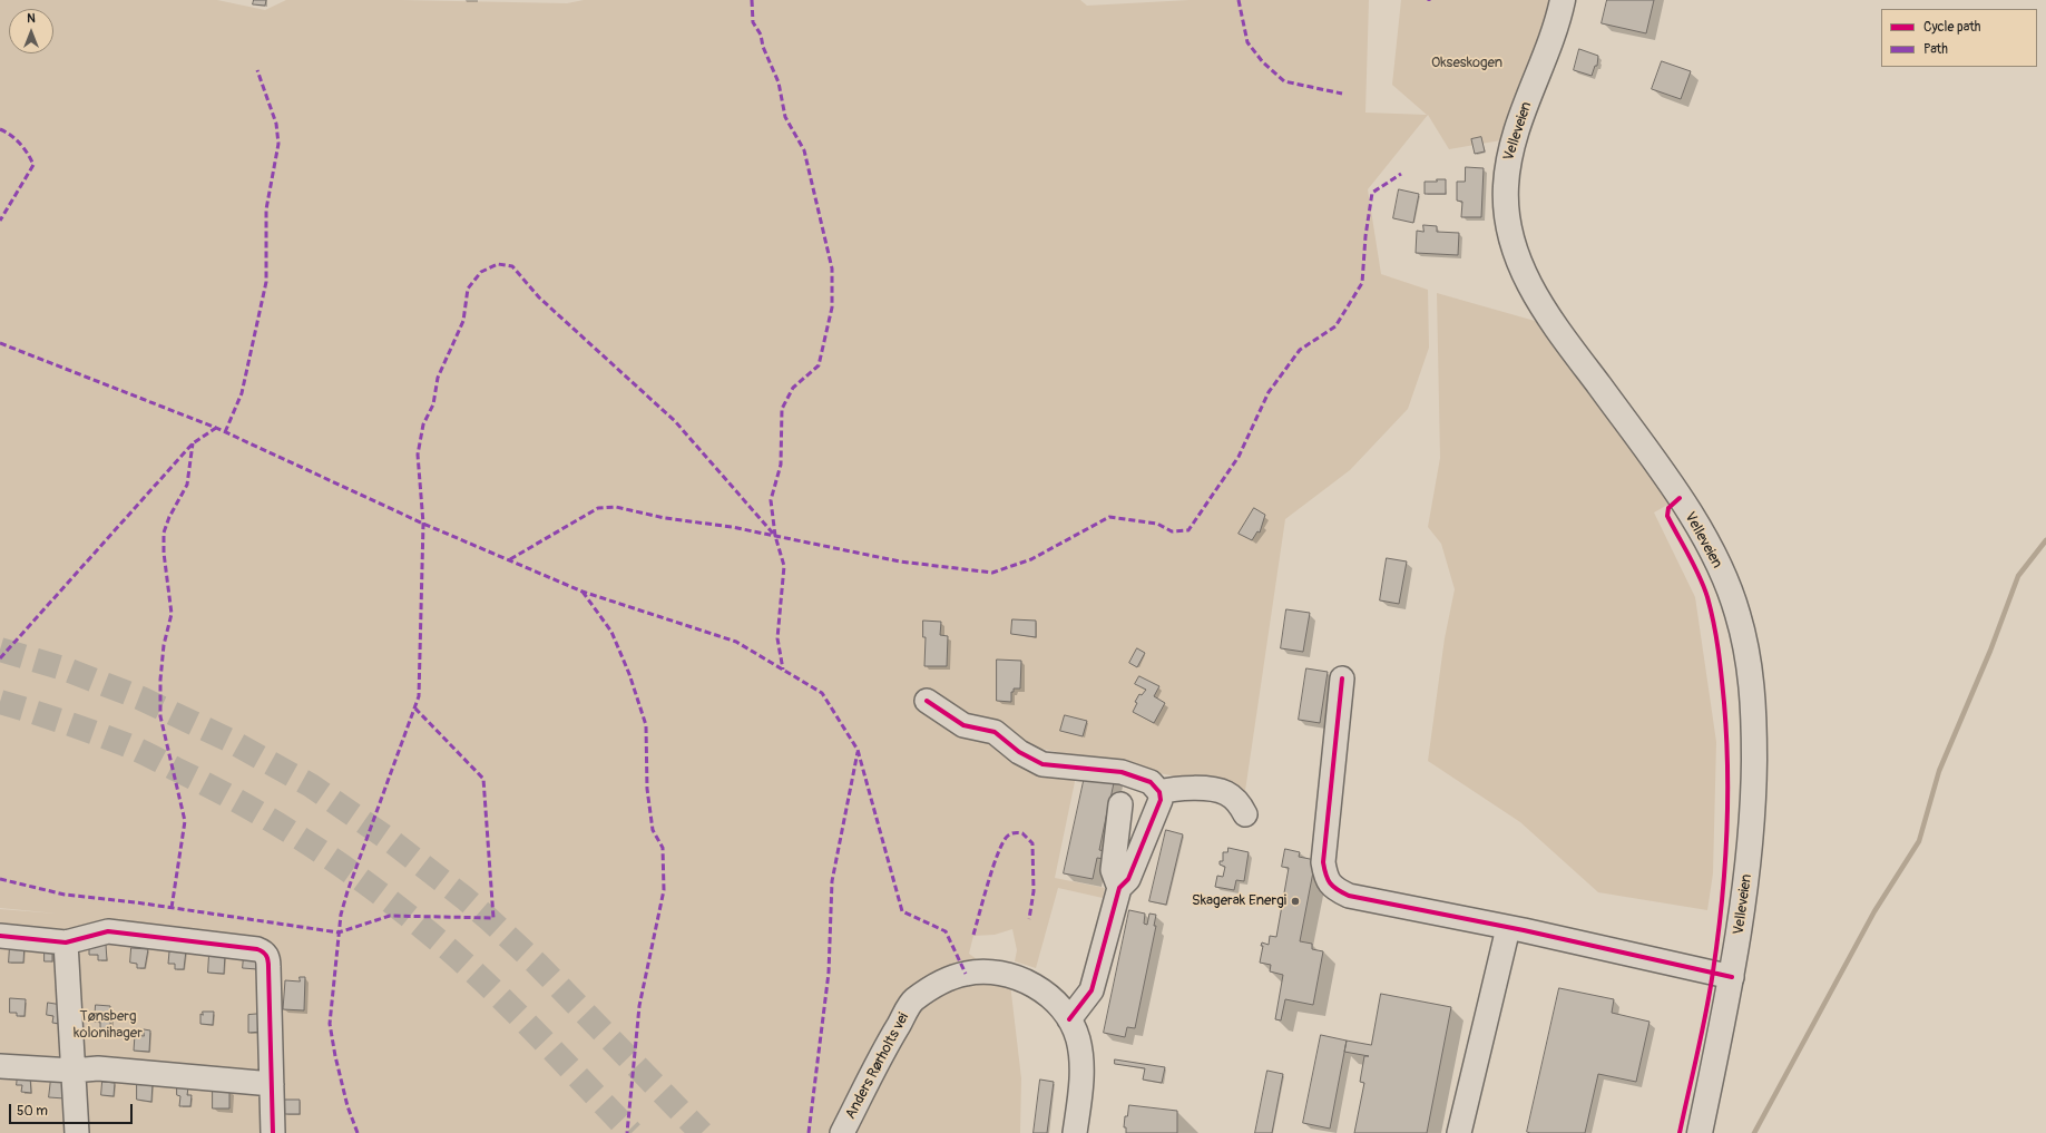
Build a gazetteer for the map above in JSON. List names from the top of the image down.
{
  "streets": {
    "main road": ["Velleveien"],
    "street": ["Anders Rørholts vei"]
  },
  "parks": ["Okseskogen", "Tønsberg kolonihager"],
  "places": ["Skagerak Energi"],
  "legend": ["Cycle path", "Path"],
  "scale_bar": "50 m",
  "north": "top"
}
